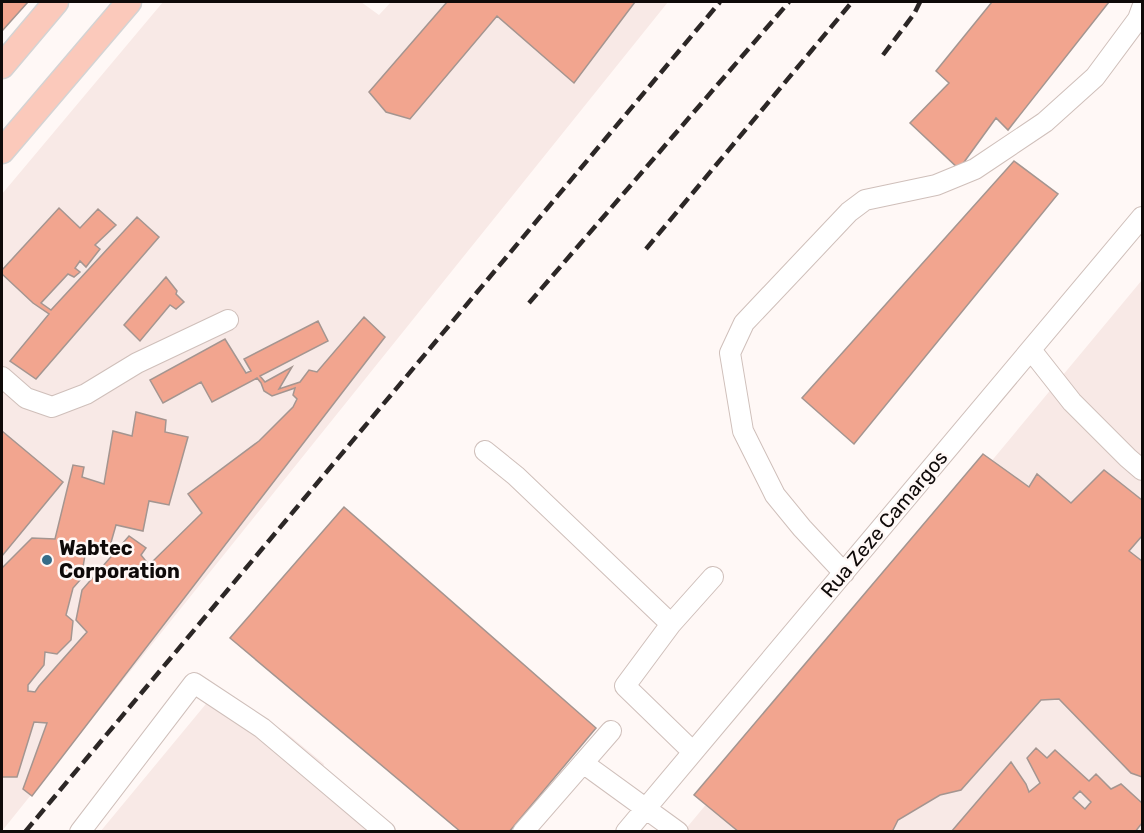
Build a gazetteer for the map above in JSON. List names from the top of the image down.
{
  "streets": {
    "street": ["Rua Zeze Camargos"]
  },
  "places": ["Wabtec Corporation"]
}
